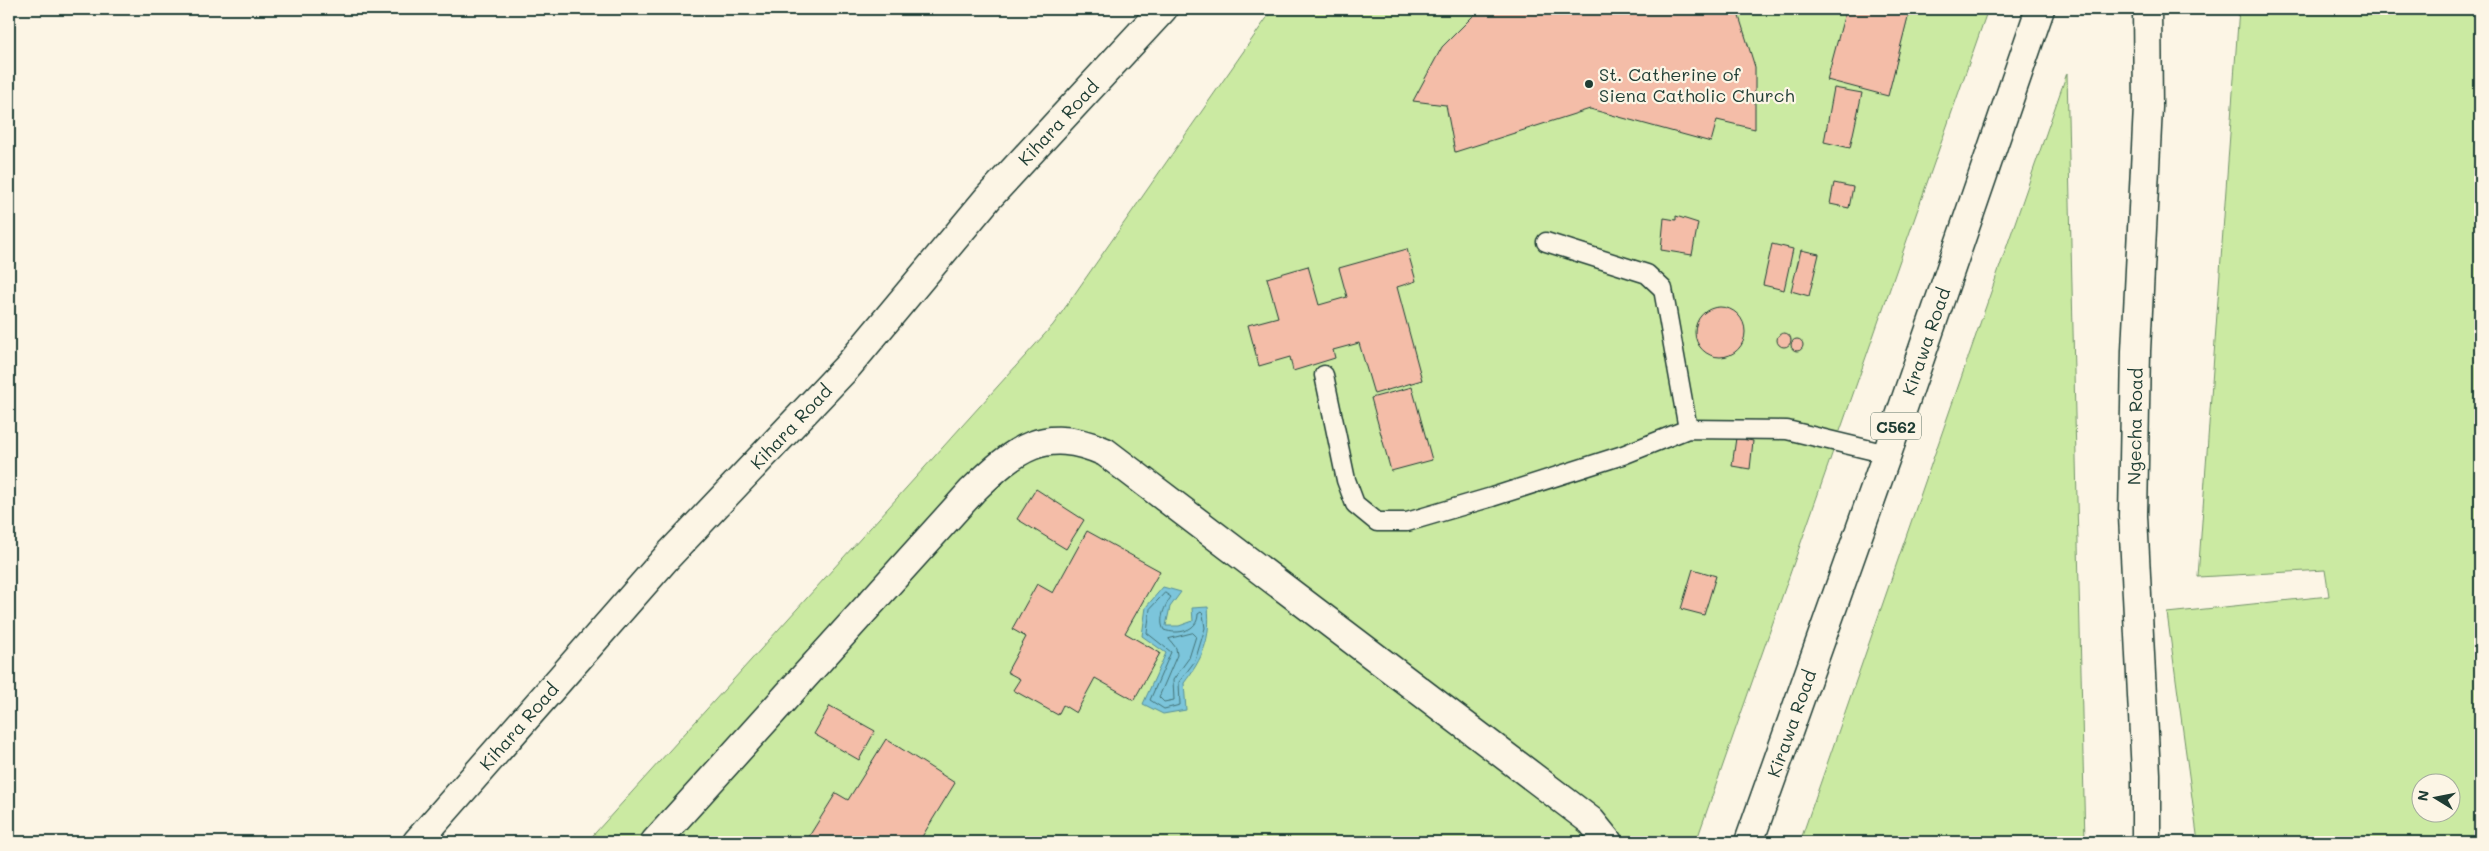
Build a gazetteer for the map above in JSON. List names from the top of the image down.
{
  "streets": {
    "street": [
      "Kihara Road",
      "Kirawa Road",
      "C562",
      "Ngecha Road"
    ]
  },
  "places": ["St. Catherine of Siena Catholic Church"],
  "north": "left"
}
